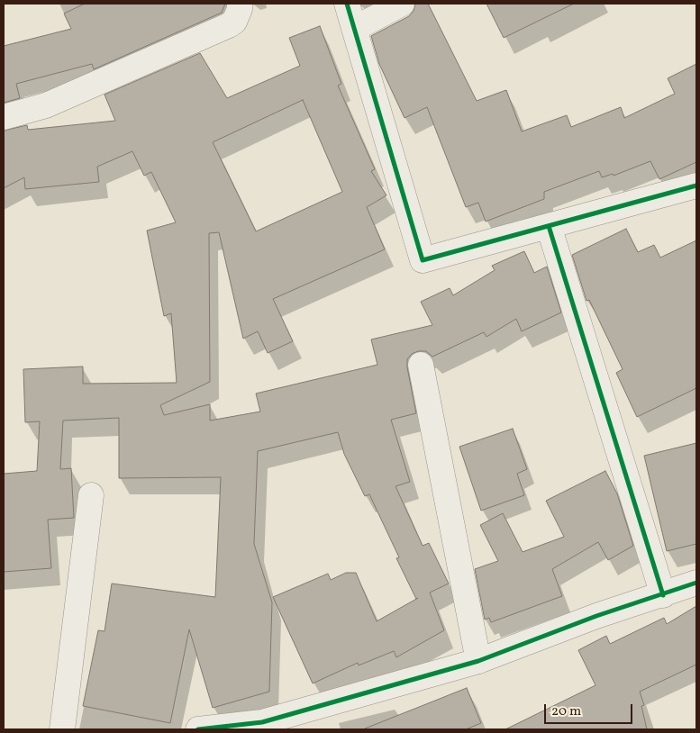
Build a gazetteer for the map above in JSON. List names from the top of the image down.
{
  "scale_bar": "20 m"
}
